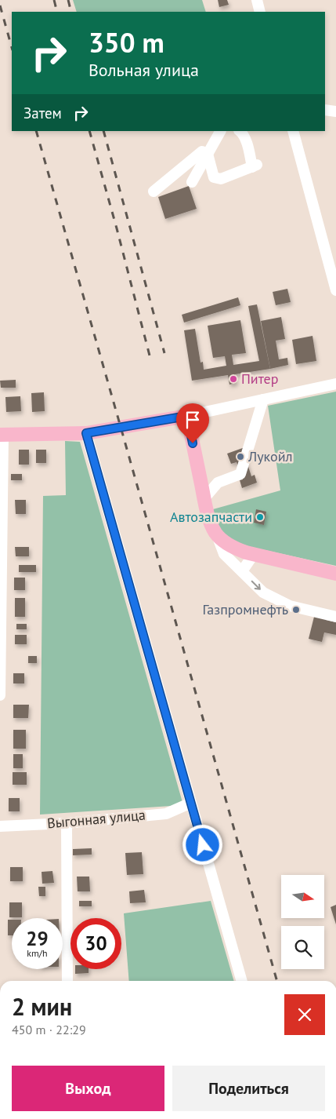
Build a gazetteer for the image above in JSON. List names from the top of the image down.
{
  "streets": {
    "street": ["Выгонная улица"]
  },
  "places": [
    "Питер",
    "Лукойл",
    "Автозапчасти",
    "Газпромнефть"
  ],
  "north": "right",
  "page": {
    "turn": ["350 m", "Вольная улица"],
    "then": "Затем",
    "speed": "29 km/h",
    "limit": "30",
    "heading": ["2 мин", "450 m · 22:29"],
    "buttons": ["Выход", "Поделиться"]
  }
}
